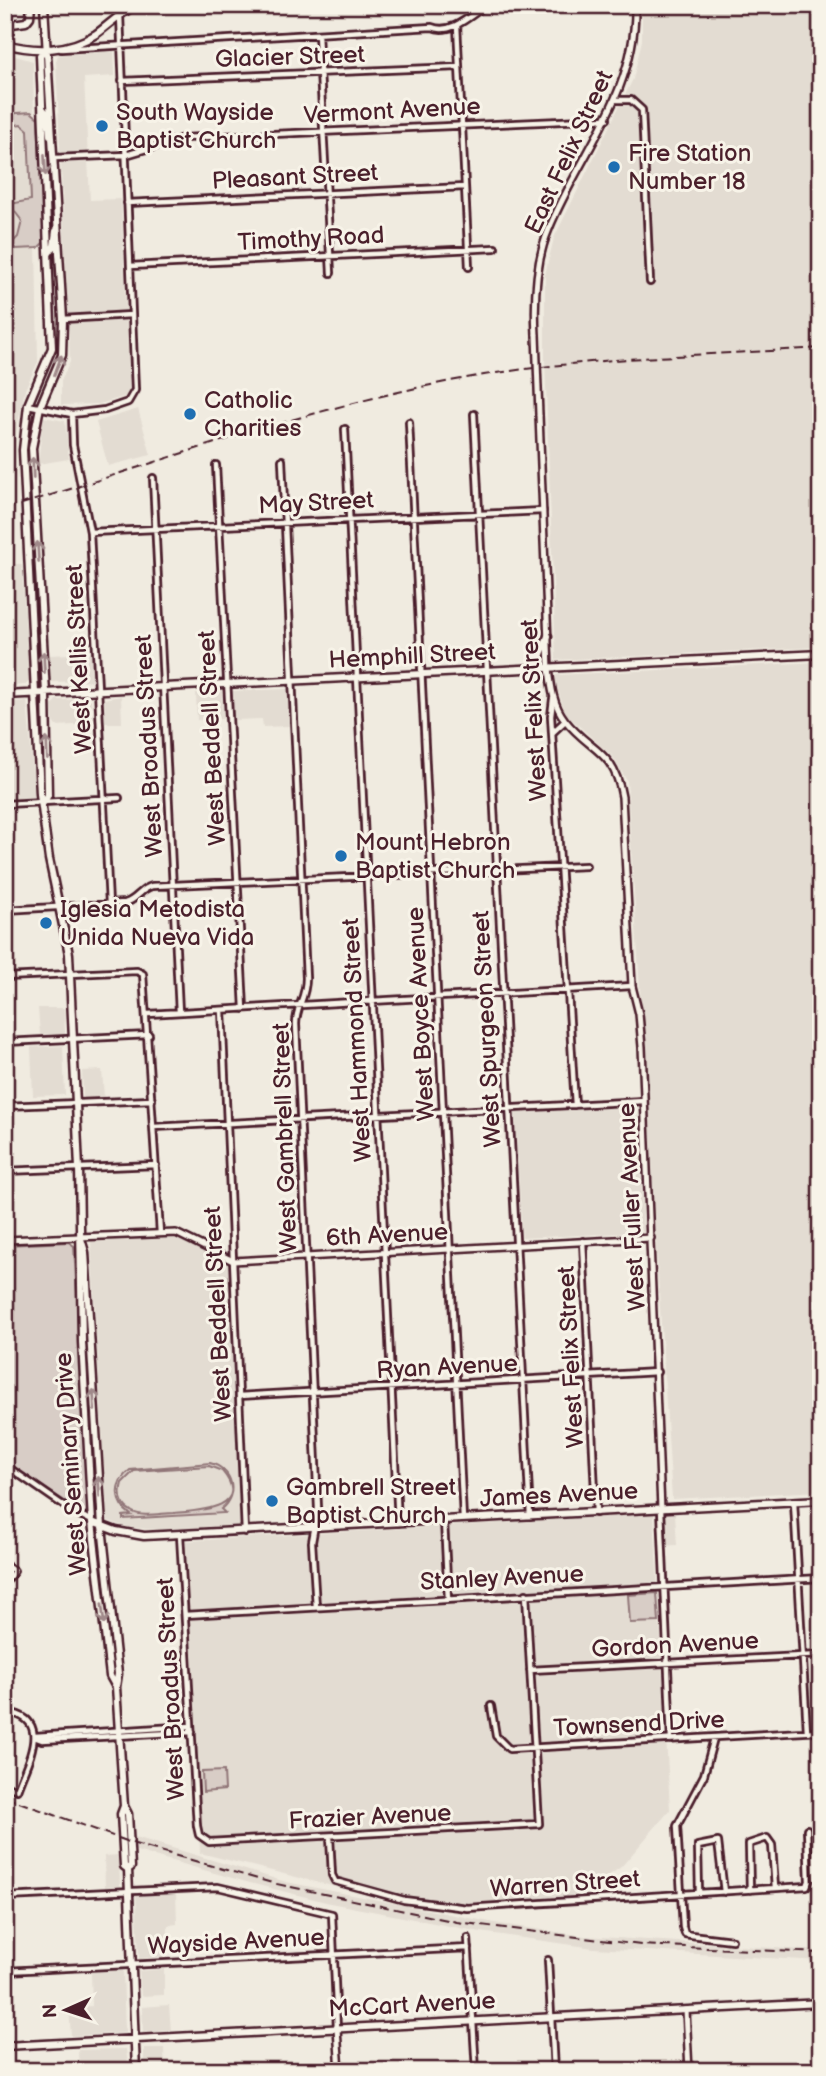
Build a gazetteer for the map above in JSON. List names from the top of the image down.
{
  "streets": {
    "main road": [
      "Hemphill Street",
      "West Seminary Drive",
      "James Avenue",
      "McCart Avenue"
    ],
    "street": [
      "Glacier Street",
      "Vermont Avenue",
      "East Felix Street",
      "Pleasant Street",
      "Timothy Road",
      "May Street",
      "West Kellis Street",
      "West Felix Street",
      "West Beddell Street",
      "West Broadus Street",
      "West Boyce Avenue",
      "West Spurgeon Street",
      "West Hammond Street",
      "West Gambrell Street",
      "West Fuller Avenue",
      "6th Avenue",
      "Ryan Avenue",
      "Stanley Avenue",
      "Gordon Avenue",
      "Townsend Drive",
      "Frazier Avenue",
      "Warren Street",
      "Wayside Avenue"
    ]
  },
  "crossings": [
    ["Vermont Avenue", "East Felix Street"],
    ["East Felix Street", "West Felix Street"],
    ["May Street", "West Kellis Street"],
    ["May Street", "West Felix Street"],
    ["May Street", "West Beddell Street"],
    ["May Street", "West Broadus Street"],
    ["May Street", "West Boyce Avenue"],
    ["May Street", "West Spurgeon Street"],
    ["May Street", "West Hammond Street"],
    ["May Street", "West Gambrell Street"],
    ["Hemphill Street", "West Kellis Street"],
    ["Hemphill Street", "West Felix Street"],
    ["Hemphill Street", "West Beddell Street"],
    ["Hemphill Street", "West Broadus Street"],
    ["Hemphill Street", "West Boyce Avenue"],
    ["Hemphill Street", "West Spurgeon Street"],
    ["Hemphill Street", "West Hammond Street"],
    ["Hemphill Street", "West Gambrell Street"],
    ["Hemphill Street", "West Seminary Drive"],
    ["West Felix Street", "West Fuller Avenue"],
    ["West Felix Street", "6th Avenue"],
    ["West Felix Street", "Ryan Avenue"],
    ["West Felix Street", "James Avenue"],
    ["West Beddell Street", "6th Avenue"],
    ["West Beddell Street", "Ryan Avenue"],
    ["West Beddell Street", "James Avenue"],
    ["West Broadus Street", "James Avenue"],
    ["West Broadus Street", "Stanley Avenue"],
    ["West Broadus Street", "Frazier Avenue"],
    ["West Boyce Avenue", "6th Avenue"],
    ["West Boyce Avenue", "Ryan Avenue"],
    ["West Boyce Avenue", "James Avenue"],
    ["West Spurgeon Street", "6th Avenue"],
    ["West Spurgeon Street", "Ryan Avenue"],
    ["West Spurgeon Street", "James Avenue"],
    ["West Hammond Street", "6th Avenue"],
    ["West Hammond Street", "Ryan Avenue"],
    ["West Hammond Street", "James Avenue"],
    ["West Gambrell Street", "6th Avenue"],
    ["West Gambrell Street", "Ryan Avenue"],
    ["West Gambrell Street", "James Avenue"],
    ["West Gambrell Street", "Stanley Avenue"],
    ["West Fuller Avenue", "6th Avenue"],
    ["West Fuller Avenue", "Ryan Avenue"],
    ["West Fuller Avenue", "James Avenue"],
    ["West Fuller Avenue", "Stanley Avenue"],
    ["West Fuller Avenue", "Gordon Avenue"],
    ["West Fuller Avenue", "Townsend Drive"],
    ["West Seminary Drive", "James Avenue"],
    ["West Seminary Drive", "Wayside Avenue"],
    ["West Seminary Drive", "McCart Avenue"],
    ["Townsend Drive", "Frazier Avenue"],
    ["Frazier Avenue", "Warren Street"]
  ],
  "places": [
    "South Wayside Baptist Church",
    "Fire Station Number 18",
    "Catholic Charities",
    "Mount Hebron Baptist Church",
    "Iglesia Metodista Unida Nueva Vida",
    "Gambrell Street Baptist Church"
  ],
  "north": "left"
}
